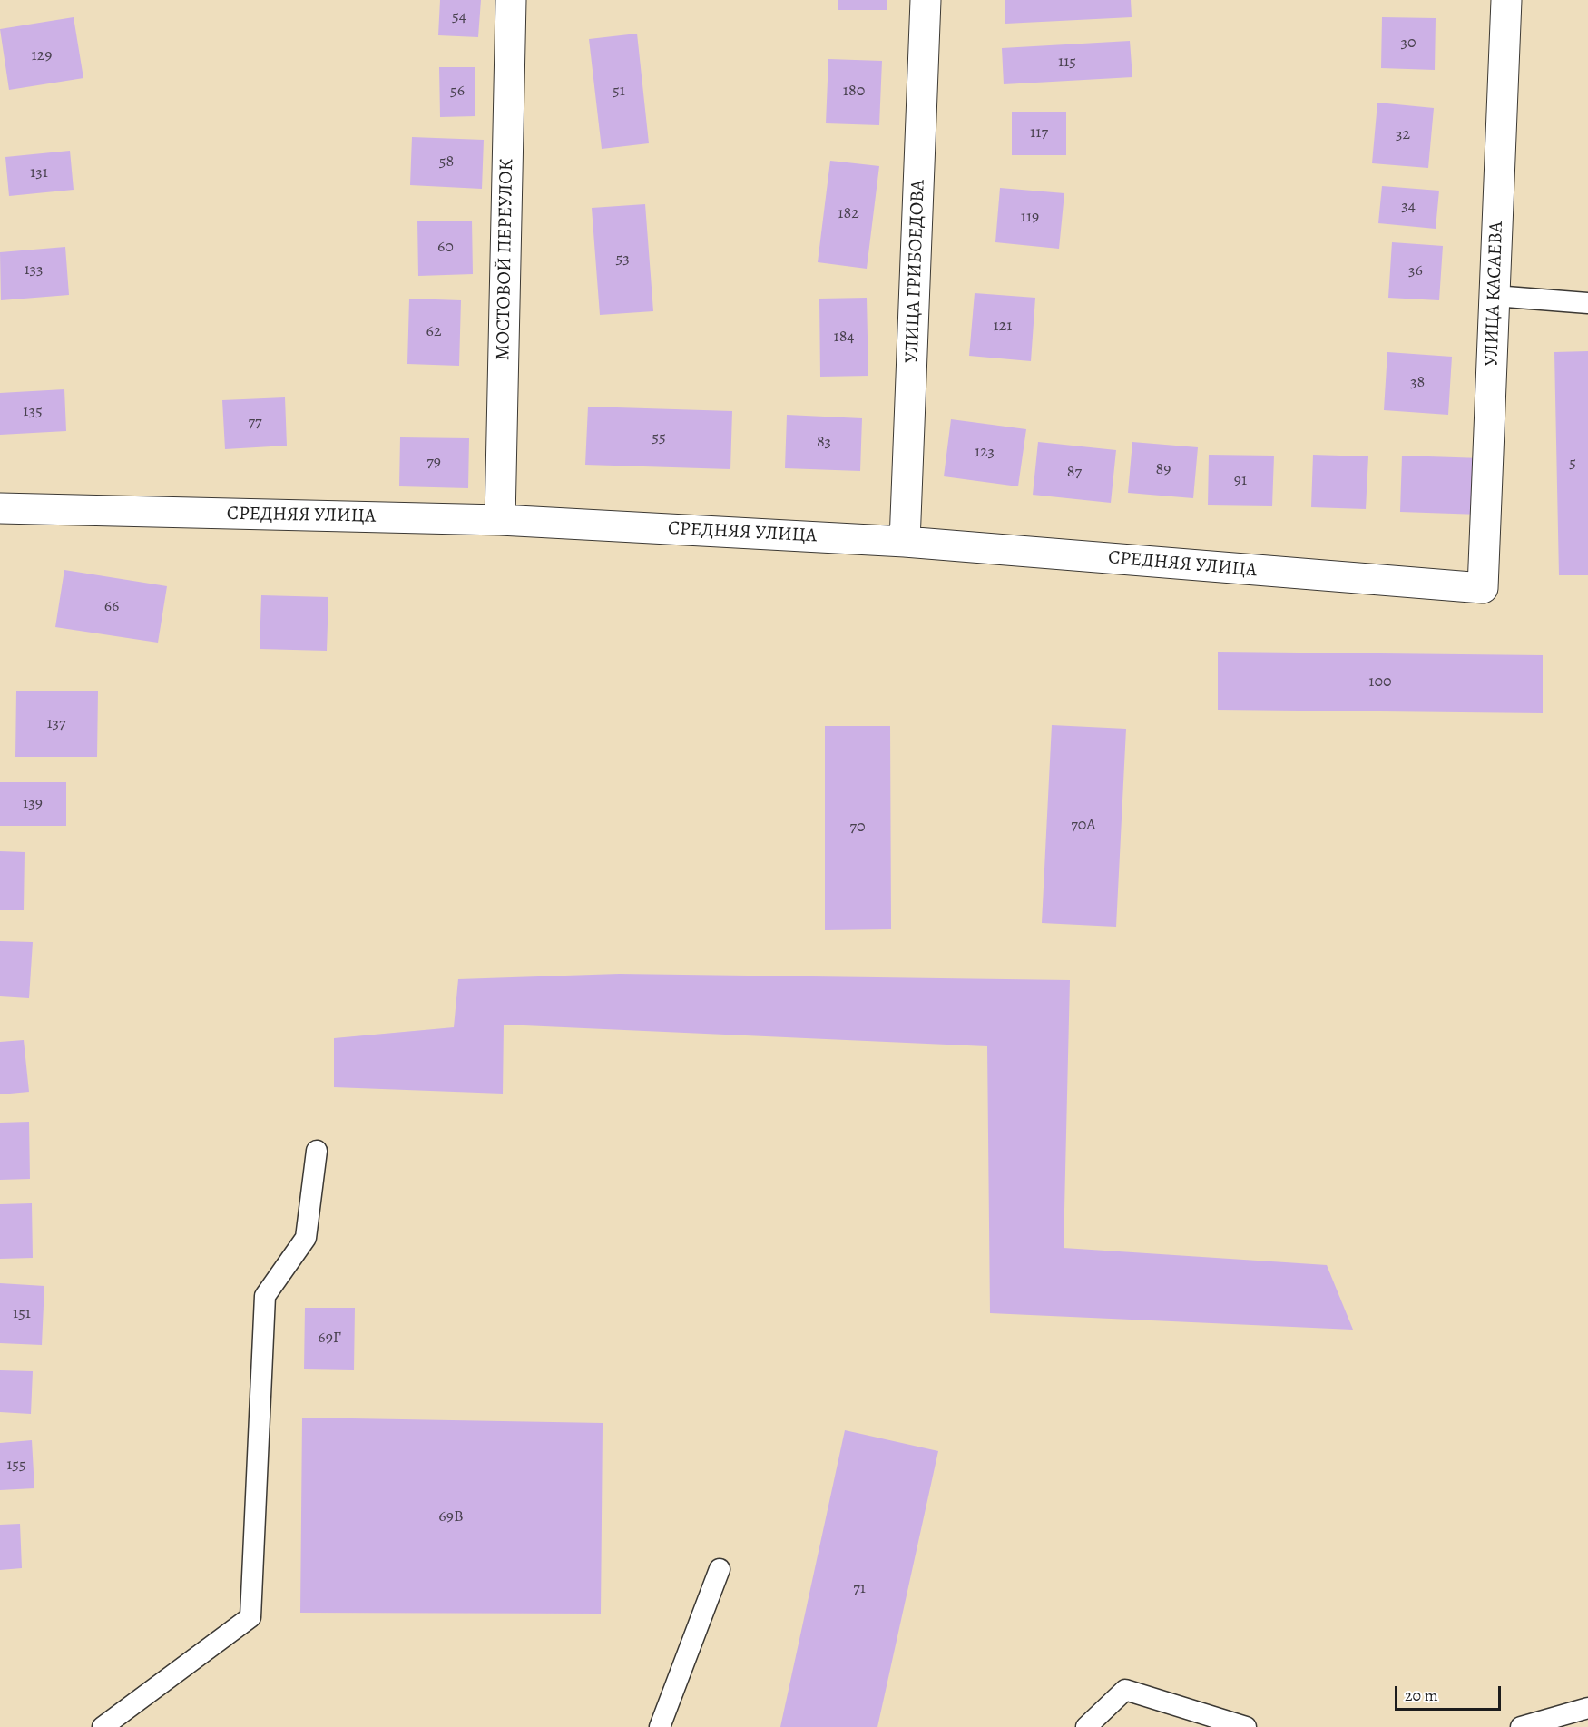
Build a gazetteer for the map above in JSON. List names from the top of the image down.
{
  "streets": {
    "street": [
      "МОСТОВОЙ ПЕРЕУЛОК",
      "УЛИЦА ГРИБОЕДОВА",
      "УЛИЦА КАСАЕВА",
      "СРЕДНЯЯ УЛИЦА"
    ]
  },
  "crossings": [
    ["МОСТОВОЙ ПЕРЕУЛОК", "СРЕДНЯЯ УЛИЦА"],
    ["УЛИЦА ГРИБОЕДОВА", "СРЕДНЯЯ УЛИЦА"],
    ["УЛИЦА КАСАЕВА", "СРЕДНЯЯ УЛИЦА"]
  ],
  "house_numbers": [
    "54",
    "30",
    "129",
    "115",
    "56",
    "51",
    "180",
    "117",
    "32",
    "58",
    "131",
    "34",
    "182",
    "119",
    "60",
    "53",
    "133",
    "36",
    "121",
    "62",
    "184",
    "38",
    "135",
    "77",
    "55",
    "83",
    "123",
    "79",
    "5",
    "89",
    "87",
    "91",
    "66",
    "100",
    "137",
    "139",
    "70А",
    "70",
    "151",
    "69Г",
    "155",
    "69В",
    "71"
  ],
  "scale_bar": "20 m"
}
